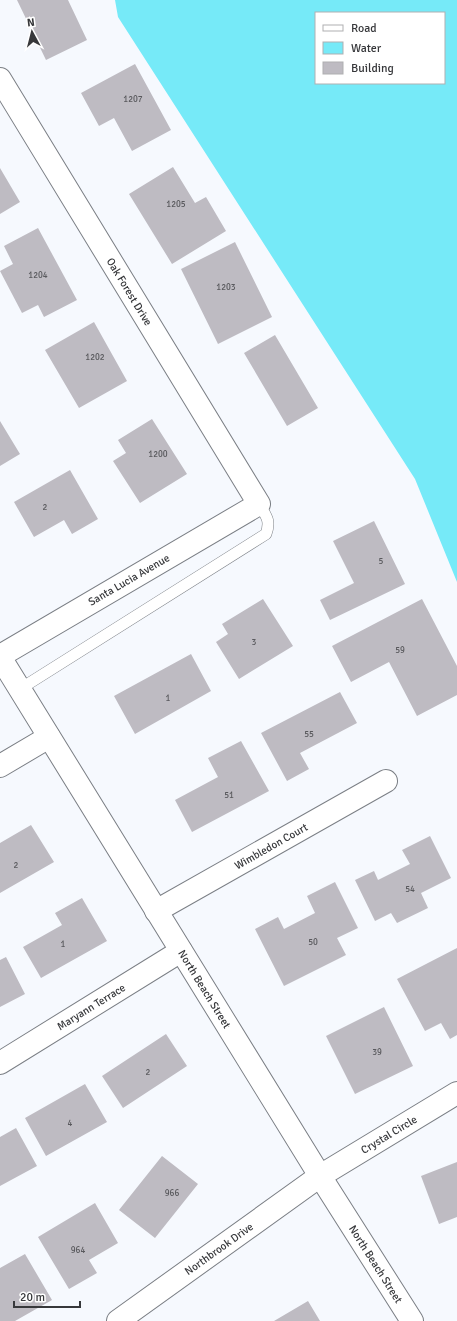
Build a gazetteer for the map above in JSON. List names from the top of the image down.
{
  "streets": {
    "street": [
      "Oak Forest Drive",
      "Santa Lucia Avenue",
      "Wimbledon Court",
      "North Beach Street",
      "Maryann Terrace",
      "Crystal Circle",
      "Northbrook Drive"
    ]
  },
  "crossings": [
    ["Oak Forest Drive", "Santa Lucia Avenue"],
    ["Santa Lucia Avenue", "North Beach Street"],
    ["Wimbledon Court", "North Beach Street"],
    ["North Beach Street", "Maryann Terrace"],
    ["North Beach Street", "Crystal Circle"],
    ["North Beach Street", "Northbrook Drive"],
    ["Crystal Circle", "Northbrook Drive"]
  ],
  "house_numbers": [
    "1207",
    "1205",
    "1204",
    "1203",
    "1202",
    "1200",
    "2",
    "5",
    "3",
    "59",
    "1",
    "55",
    "51",
    "2",
    "54",
    "50",
    "1",
    "39",
    "2",
    "4",
    "966",
    "964"
  ],
  "legend": ["Road", "Water", "Building"],
  "scale_bar": "20 m",
  "north": "top"
}
